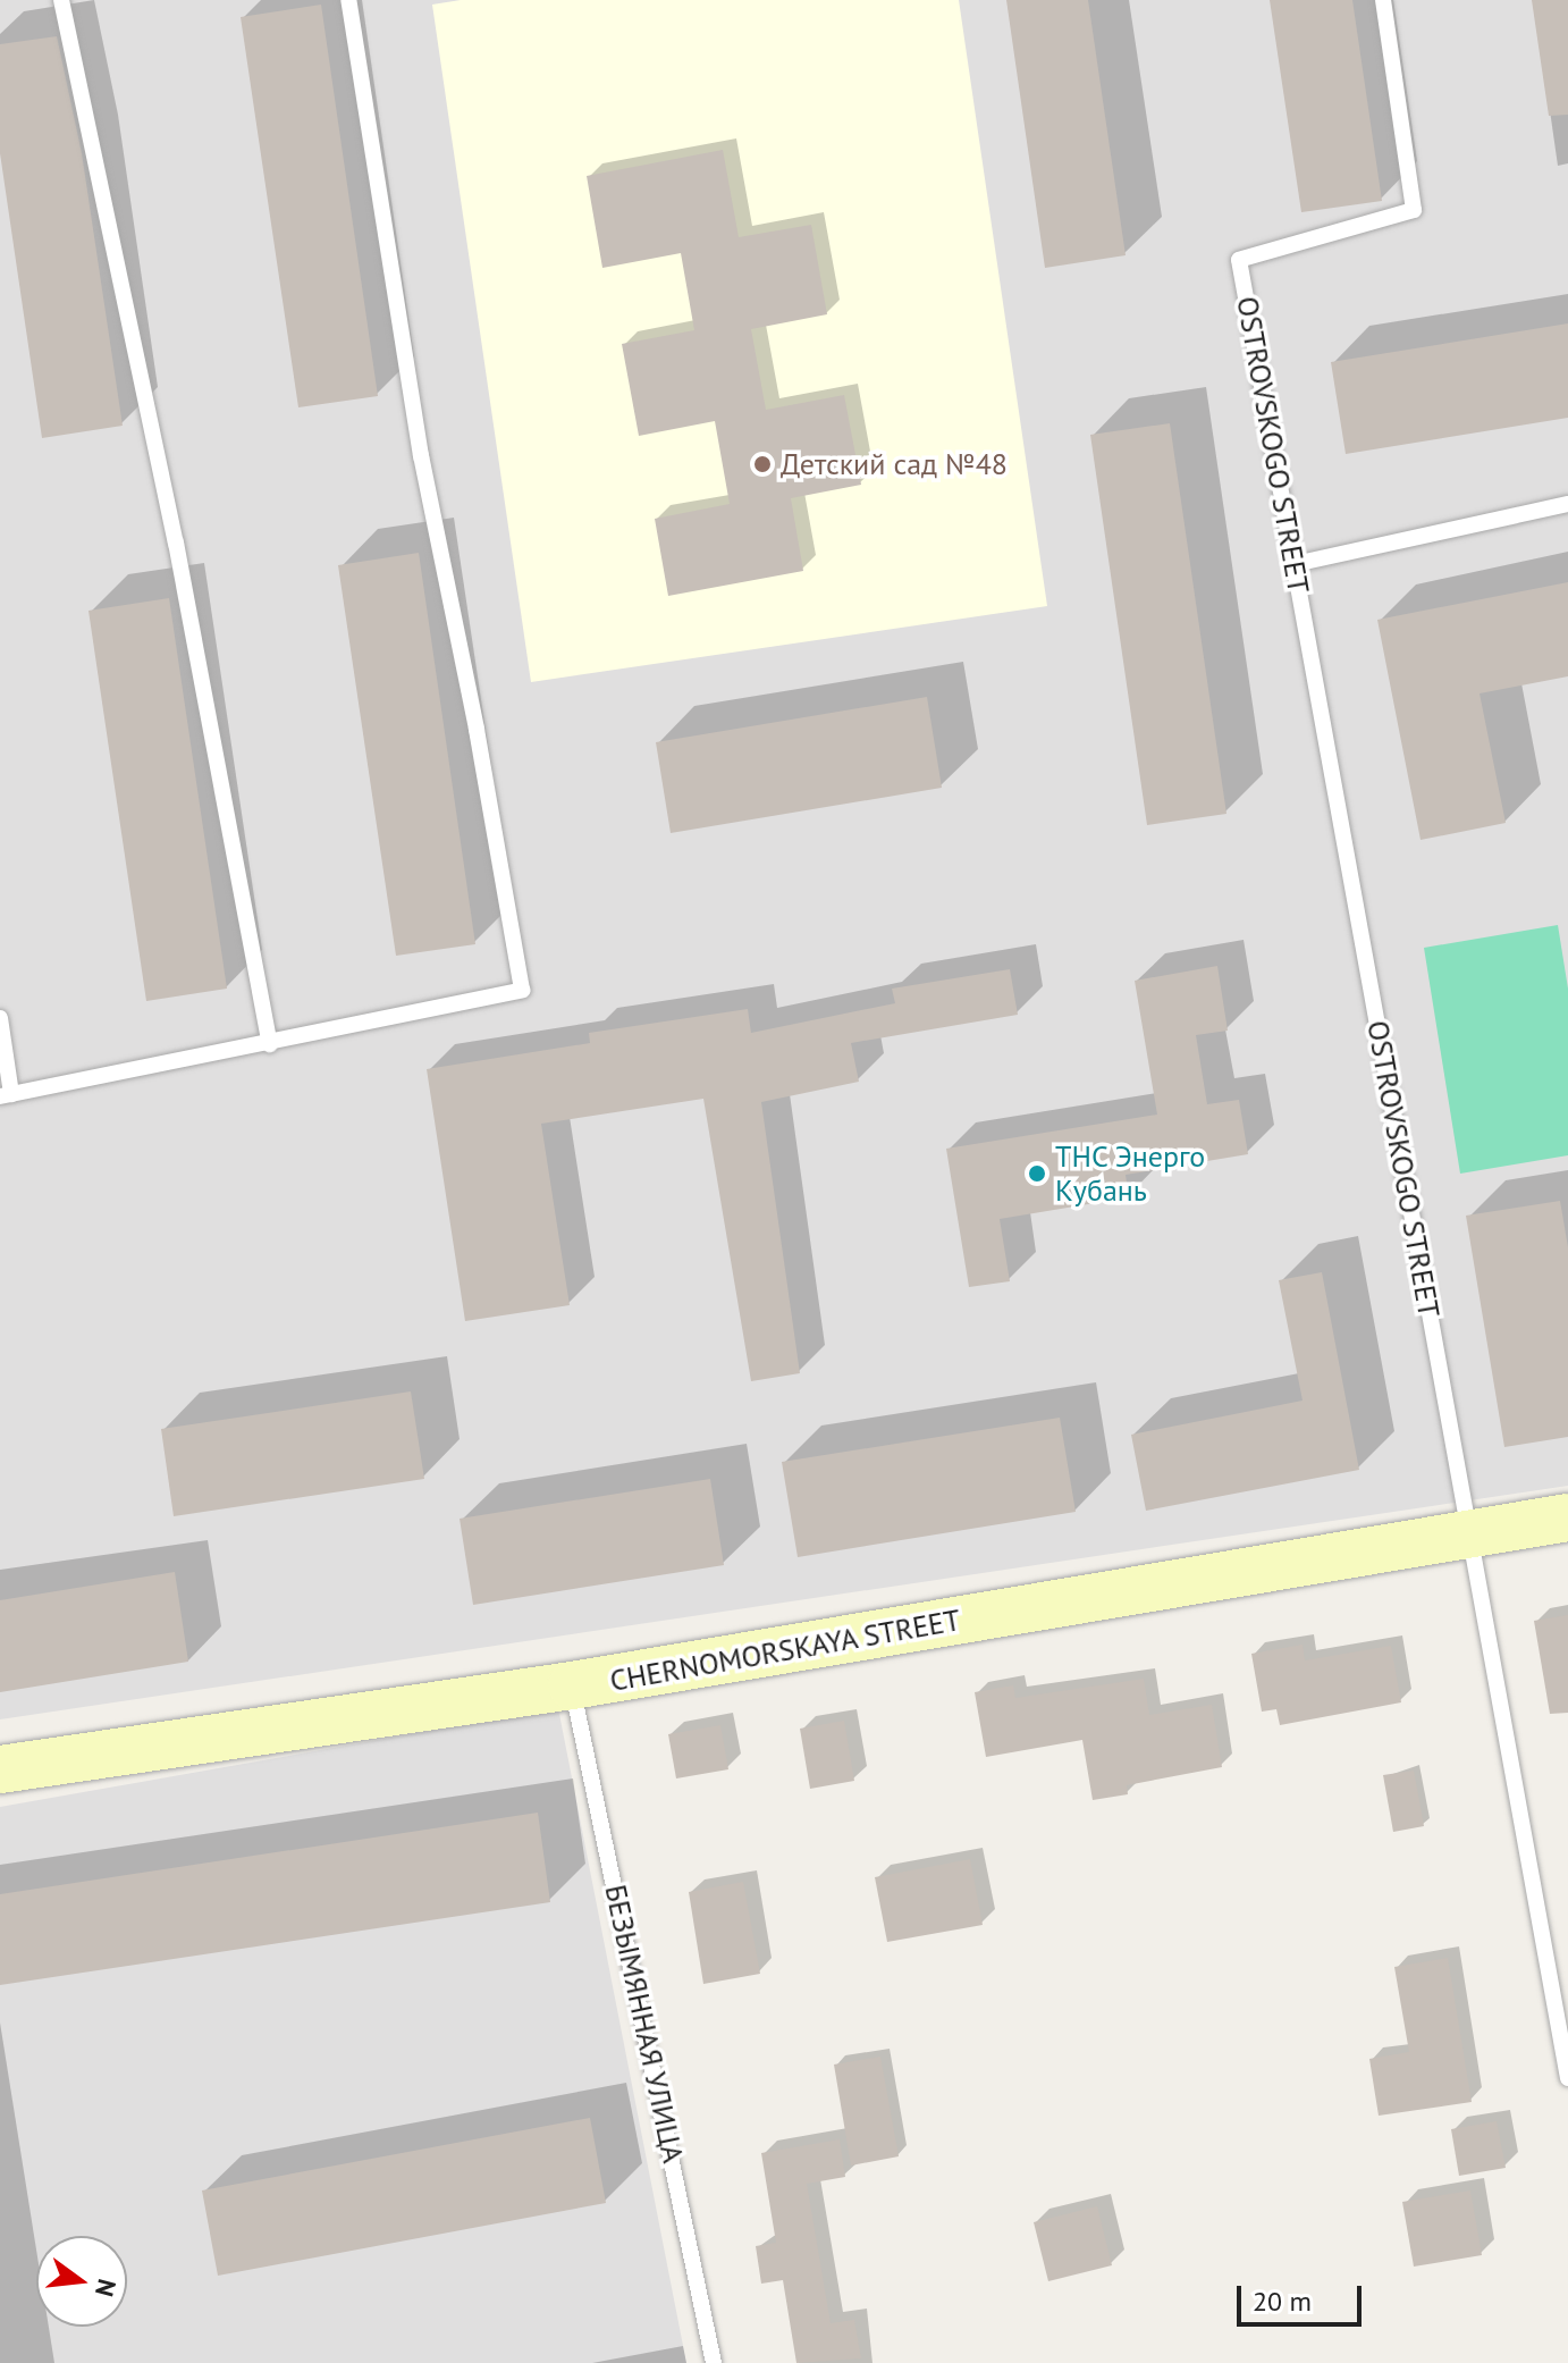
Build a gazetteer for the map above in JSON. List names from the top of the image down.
{
  "streets": {
    "main road": ["CHERNOMORSKAYA STREET"],
    "lane": ["OSTROVSKOGO STREET", "БЕЗЫМЯННАЯ УЛИЦА"]
  },
  "crossings": [
    ["OSTROVSKOGO STREET", "CHERNOMORSKAYA STREET"],
    ["CHERNOMORSKAYA STREET", "БЕЗЫМЯННАЯ УЛИЦА"]
  ],
  "places": ["Детский сад №48", "ТНС Энерго Кубань"],
  "scale_bar": "20 m",
  "north": "right"
}
